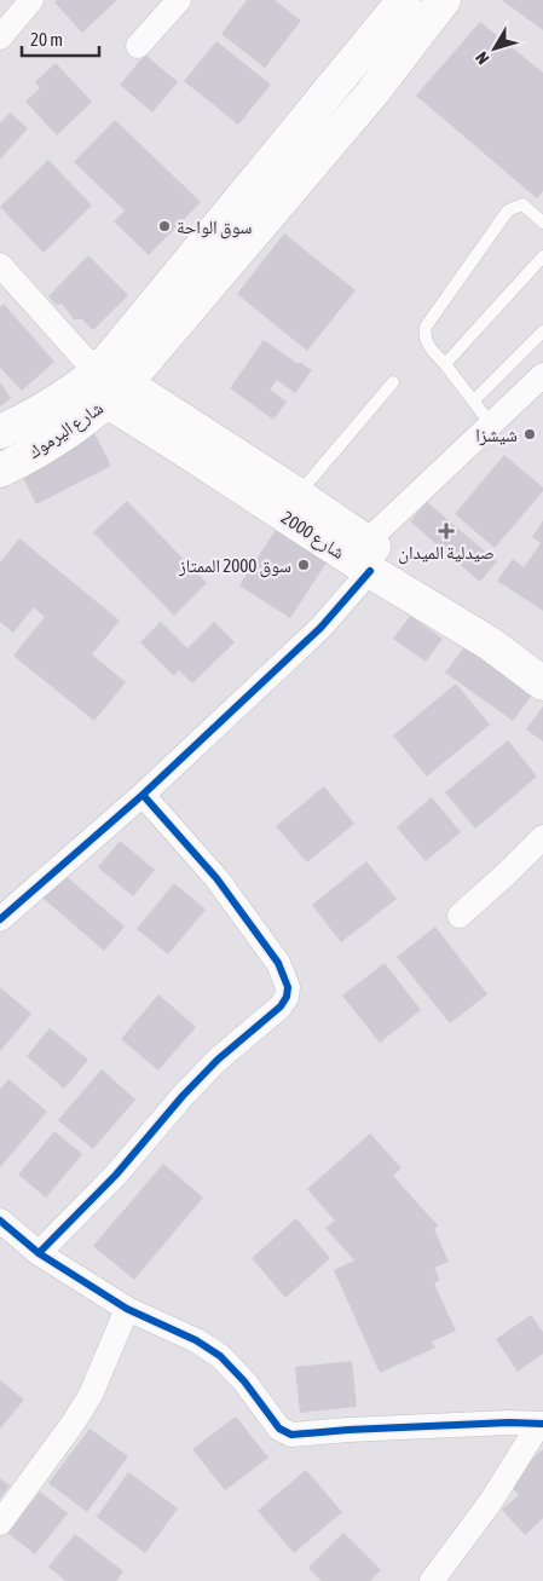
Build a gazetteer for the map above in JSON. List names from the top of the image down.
{
  "streets": {
    "main road": ["شارع اليرموك", "شارع 2000"]
  },
  "crossings": [
    ["شارع اليرموك", "شارع 2000"]
  ],
  "places": {
    "other": ["سوق الواحة", "شيشزا", "سوق 2000 الممتاز"],
    "health": ["صيدلية الميدان"]
  },
  "scale_bar": "20 m",
  "north": "bottom left"
}
